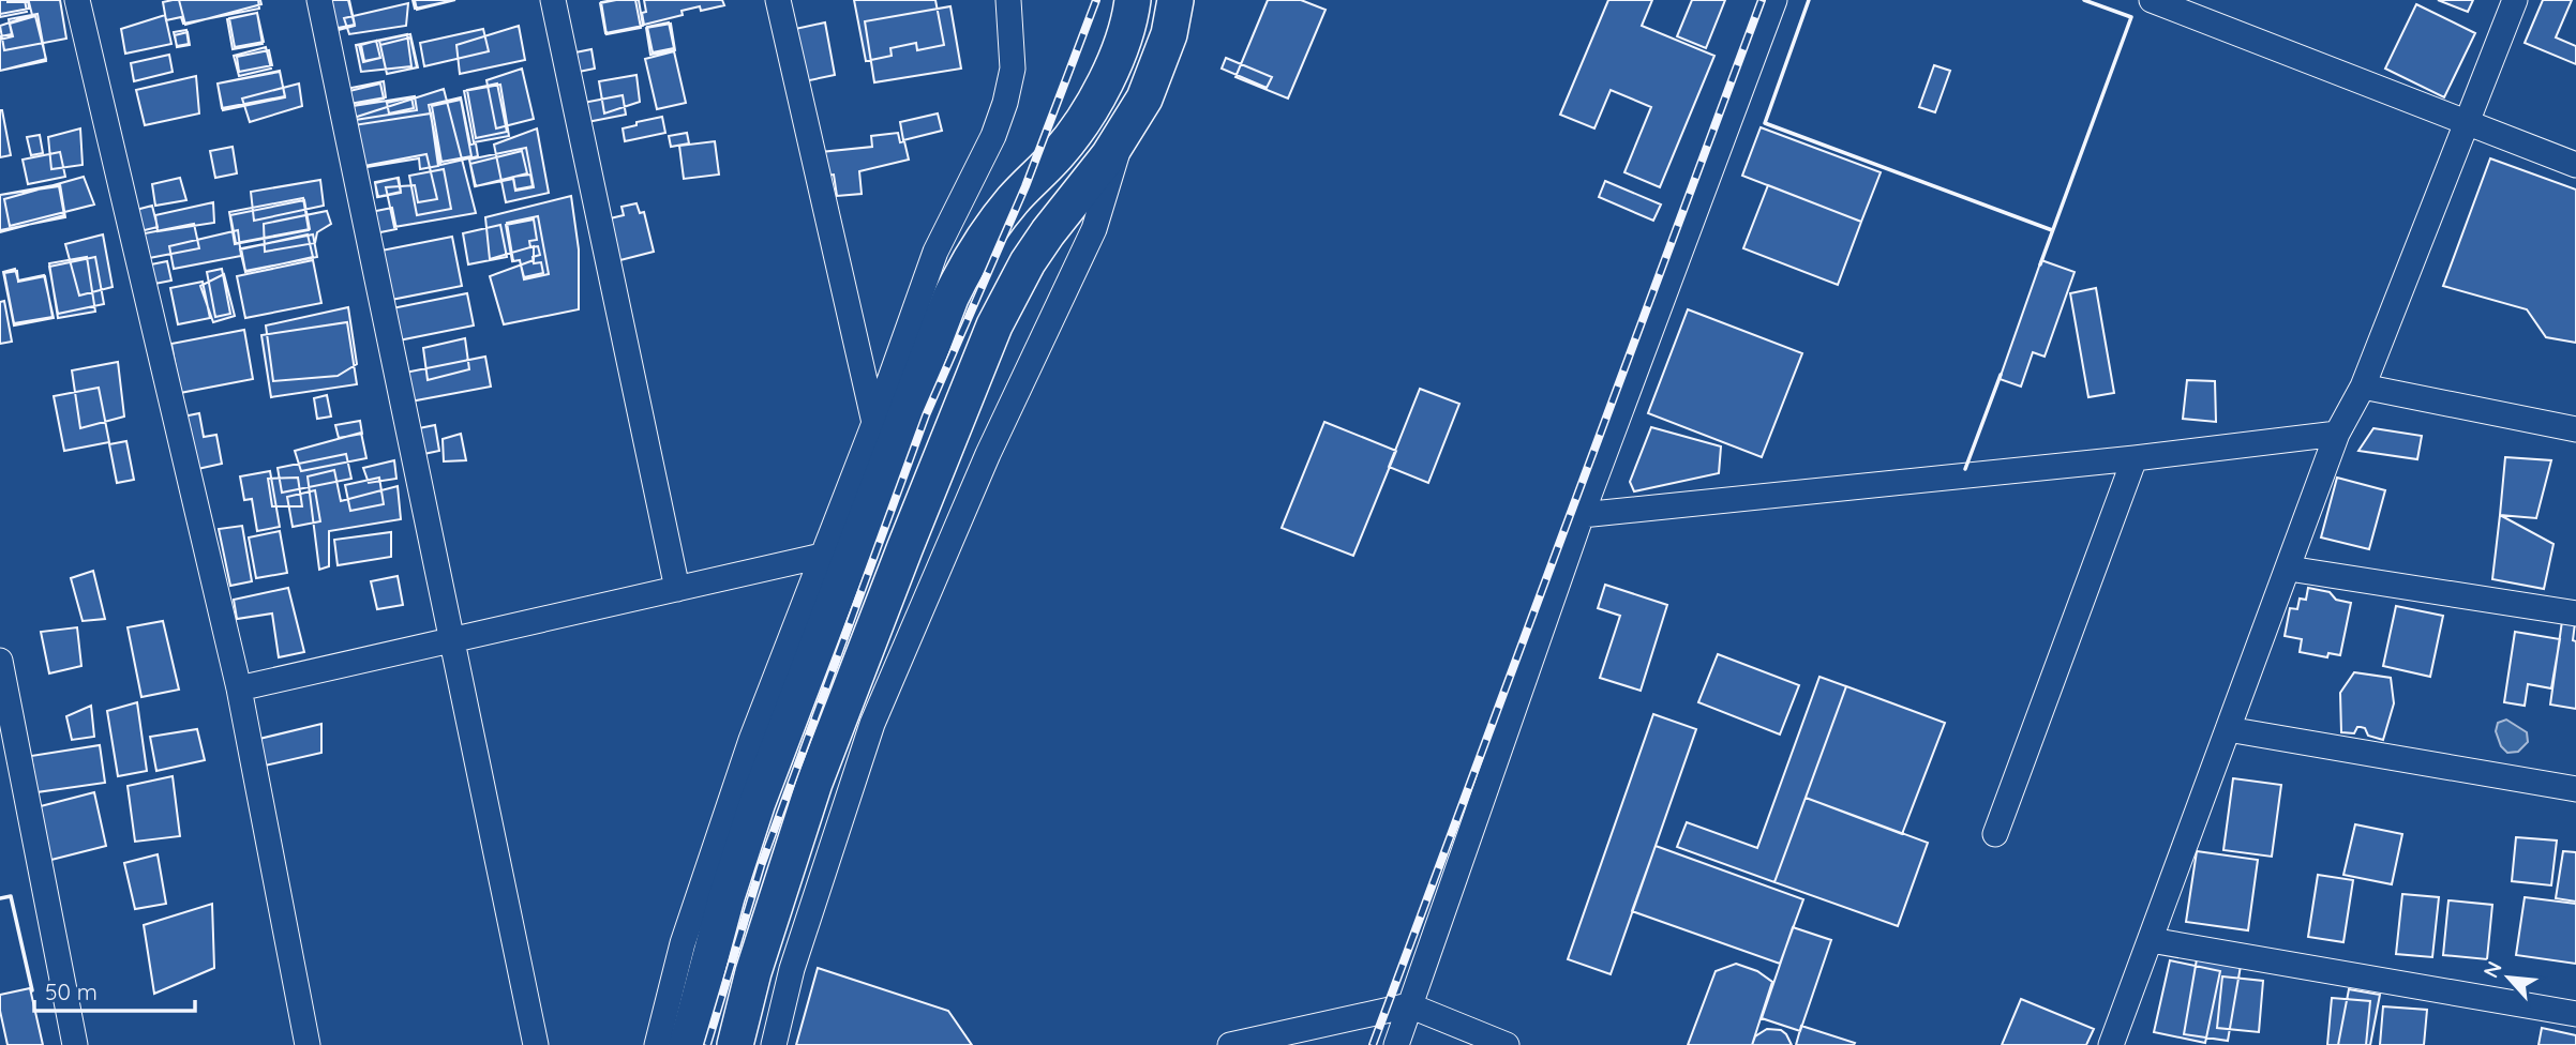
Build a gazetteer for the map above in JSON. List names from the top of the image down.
{
  "scale_bar": "50 m",
  "north": "top left"
}
